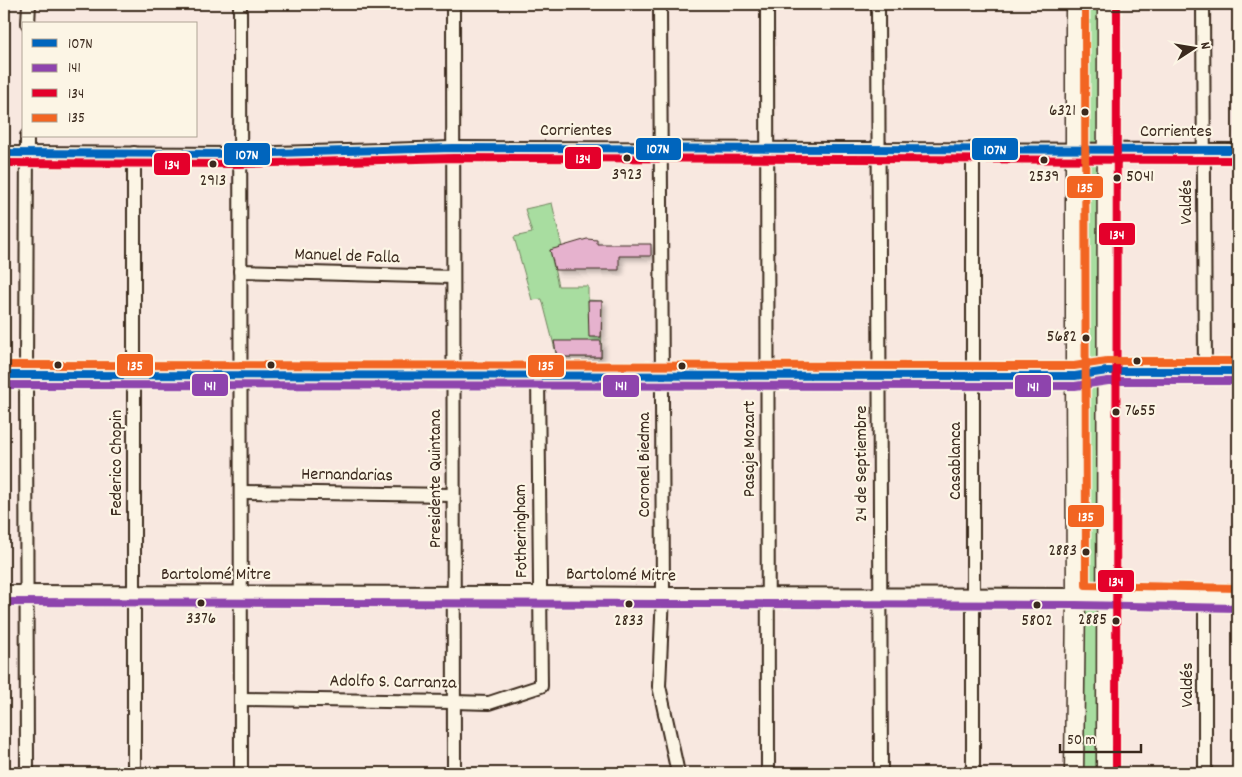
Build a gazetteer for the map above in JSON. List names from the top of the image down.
{
  "streets": {
    "street": [
      "Corrientes",
      "Valdés",
      "Manuel de Falla",
      "Pasaje Mozart",
      "Casablanca",
      "Federico Chopin",
      "24 de Septiembre",
      "Coronel Biedma",
      "Hernandarias",
      "Presidente Quintana",
      "Fotheringham",
      "Bartolomé Mitre",
      "Adolfo S. Carranza"
    ]
  },
  "crossings": [
    ["Corrientes", "Valdés"],
    ["Corrientes", "Pasaje Mozart"],
    ["Corrientes", "Casablanca"],
    ["Corrientes", "Federico Chopin"],
    ["Corrientes", "24 de Septiembre"],
    ["Corrientes", "Coronel Biedma"],
    ["Corrientes", "Presidente Quintana"],
    ["Valdés", "Bartolomé Mitre"],
    ["Manuel de Falla", "Presidente Quintana"],
    ["Pasaje Mozart", "Bartolomé Mitre"],
    ["Casablanca", "Bartolomé Mitre"],
    ["Federico Chopin", "Bartolomé Mitre"],
    ["24 de Septiembre", "Bartolomé Mitre"],
    ["Coronel Biedma", "Bartolomé Mitre"],
    ["Hernandarias", "Presidente Quintana"],
    ["Presidente Quintana", "Bartolomé Mitre"],
    ["Presidente Quintana", "Adolfo S. Carranza"],
    ["Fotheringham", "Bartolomé Mitre"],
    ["Fotheringham", "Adolfo S. Carranza"]
  ],
  "places": [
    "6321",
    "3923",
    "2539",
    "2913",
    "5041",
    "5682",
    "7655",
    "2883",
    "3376",
    "2833",
    "5802",
    "2885"
  ],
  "lines": [
    "transit line 134",
    "transit line 135",
    "transit line 107N",
    "transit line 141"
  ],
  "legend": [
    "107N",
    "141",
    "134",
    "135"
  ],
  "scale_bar": "50 m",
  "north": "right"
}
